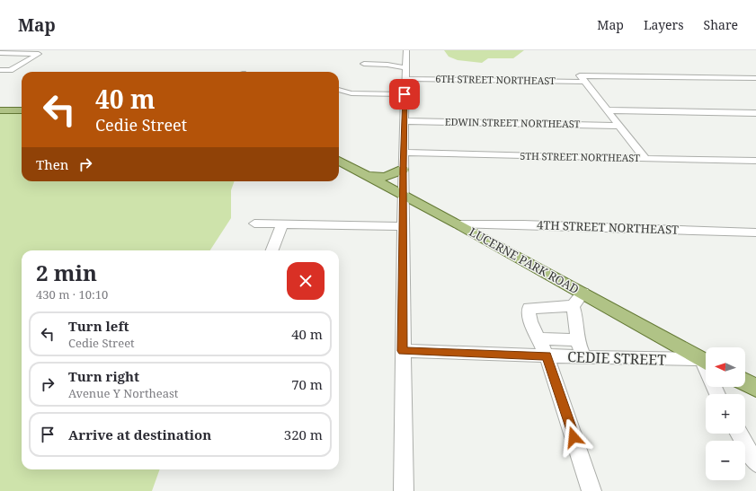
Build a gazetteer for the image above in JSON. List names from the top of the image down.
{
  "streets": {
    "main road": ["LUCERNE PARK ROAD"],
    "street": [
      "6TH STREET NORTHEAST",
      "EDWIN STREET NORTHEAST",
      "5TH STREET NORTHEAST",
      "4TH STREET NORTHEAST",
      "CEDIE STREET"
    ]
  },
  "crossings": [
    ["4TH STREET NORTHEAST", "LUCERNE PARK ROAD"]
  ],
  "north": "left",
  "page": {
    "header": "Map",
    "nav": ["Map", "Layers", "Share"],
    "turn": ["40 m", "Cedie Street"],
    "then": "Then",
    "heading": ["2 min", "430 m · 10:10"],
    "list": [
      {
        "name": "Turn left",
        "note": "Cedie Street",
        "value": "40 m"
      },
      {
        "name": "Turn right",
        "note": "Avenue Y Northeast",
        "value": "70 m"
      },
      {
        "name": "Arrive at destination",
        "value": "320 m"
      }
    ],
    "map_buttons": ["+", "−"]
  }
}
